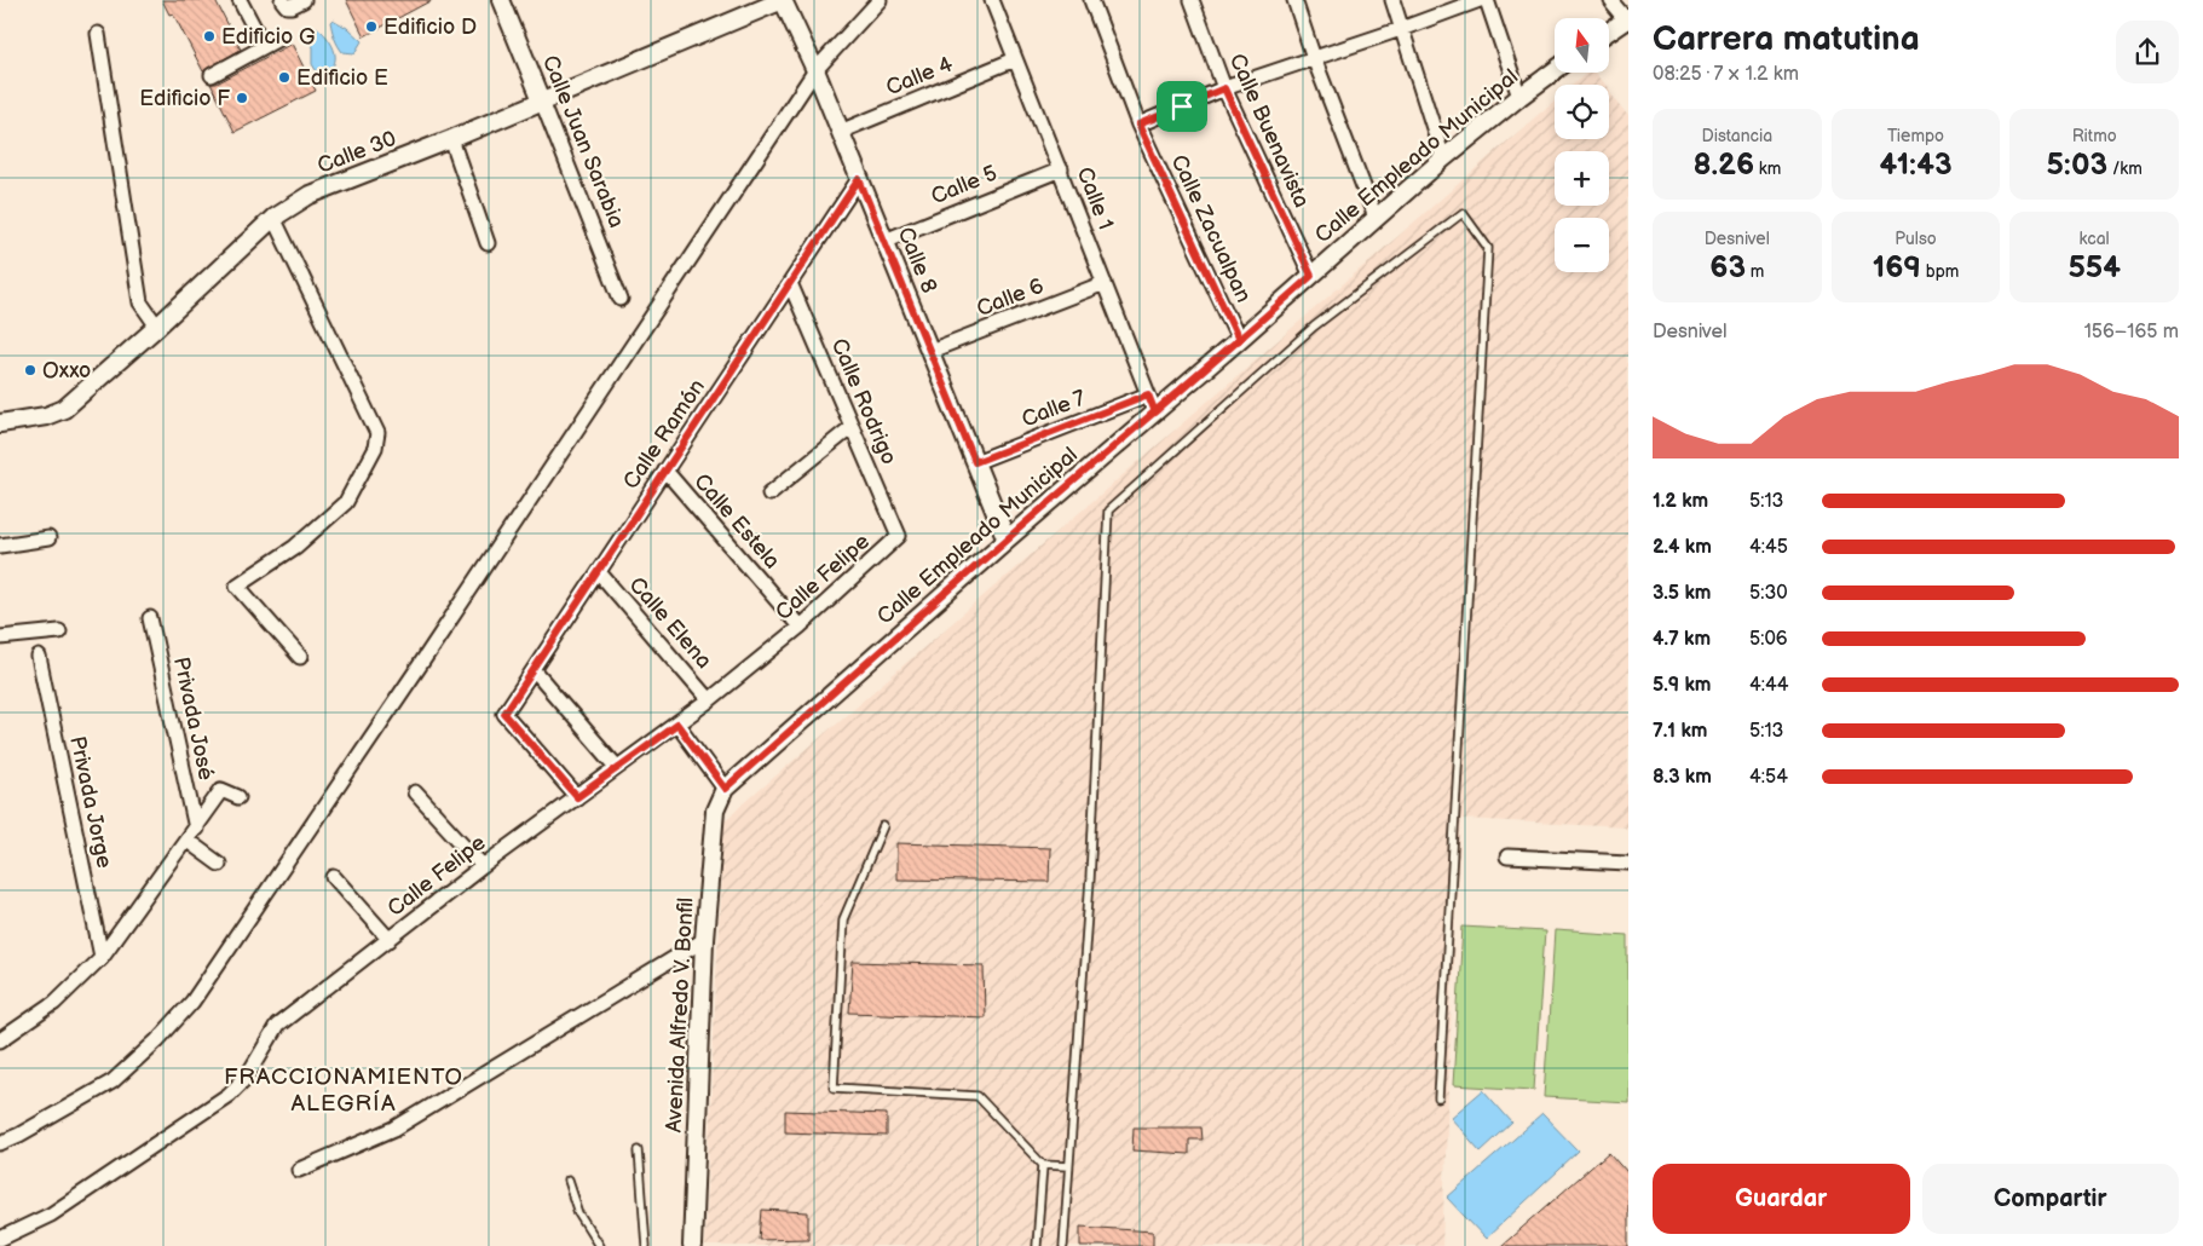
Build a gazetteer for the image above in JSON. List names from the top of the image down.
{
  "streets": {
    "street": [
      "Calle 4",
      "Calle Buenavista",
      "Calle Juan Sarabia",
      "Calle 30",
      "Calle Empleado Municipal",
      "Calle 5",
      "Calle 1",
      "Calle Zacualpan",
      "Calle 8",
      "Calle 6",
      "Calle Rodrigo",
      "Calle 7",
      "Calle Ramón",
      "Calle Estela",
      "Calle Felipe",
      "Calle Elena",
      "Privada José",
      "Privada Jorge",
      "Avenida Alfredo V. Bonfil"
    ]
  },
  "crossings": [
    ["Calle 4", "Calle 1"],
    ["Calle 4", "Calle 8"],
    ["Calle Buenavista", "Calle Empleado Municipal"],
    ["Calle Juan Sarabia", "Calle 30"],
    ["Calle 30", "Calle 8"],
    ["Calle Empleado Municipal", "Calle 1"],
    ["Calle Empleado Municipal", "Calle Zacualpan"],
    ["Calle Empleado Municipal", "Calle 8"],
    ["Calle Empleado Municipal", "Avenida Alfredo V. Bonfil"],
    ["Calle 5", "Calle 1"],
    ["Calle 5", "Calle 8"],
    ["Calle 1", "Calle 6"],
    ["Calle 1", "Calle 7"],
    ["Calle 8", "Calle 6"],
    ["Calle 8", "Calle 7"],
    ["Calle 8", "Calle Ramón"],
    ["Calle Rodrigo", "Calle Ramón"],
    ["Calle Rodrigo", "Calle Felipe"],
    ["Calle Ramón", "Calle Estela"],
    ["Calle Ramón", "Calle Felipe"],
    ["Calle Ramón", "Calle Elena"],
    ["Calle Estela", "Calle Felipe"],
    ["Calle Felipe", "Calle Elena"]
  ],
  "districts": ["FRACCIONAMIENTO ALEGRÍA"],
  "places": [
    "Edificio D",
    "Edificio G",
    "Edificio E",
    "Edificio F",
    "Oxxo"
  ],
  "north": "top",
  "page": {
    "heading": ["Carrera matutina", "08:25 · 7 × 1.2 km"],
    "map_buttons": ["+", "−"],
    "stats": [
      ["Distancia", "8.26 km"],
      ["Tiempo", "41:43"],
      ["Ritmo", "5:03 /km"],
      ["Desnivel", "63 m"],
      ["Pulso", "169 bpm"],
      ["kcal", "554"]
    ],
    "chart": ["Desnivel", "156–165 m"],
    "list": [
      {
        "name": "1.2 km",
        "note": "5:13"
      },
      {
        "name": "2.4 km",
        "note": "4:45"
      },
      {
        "name": "3.5 km",
        "note": "5:30"
      },
      {
        "name": "4.7 km",
        "note": "5:06"
      },
      {
        "name": "5.9 km",
        "note": "4:44"
      },
      {
        "name": "7.1 km",
        "note": "5:13"
      },
      {
        "name": "8.3 km",
        "note": "4:54"
      }
    ],
    "buttons": ["Guardar", "Compartir"]
  }
}
